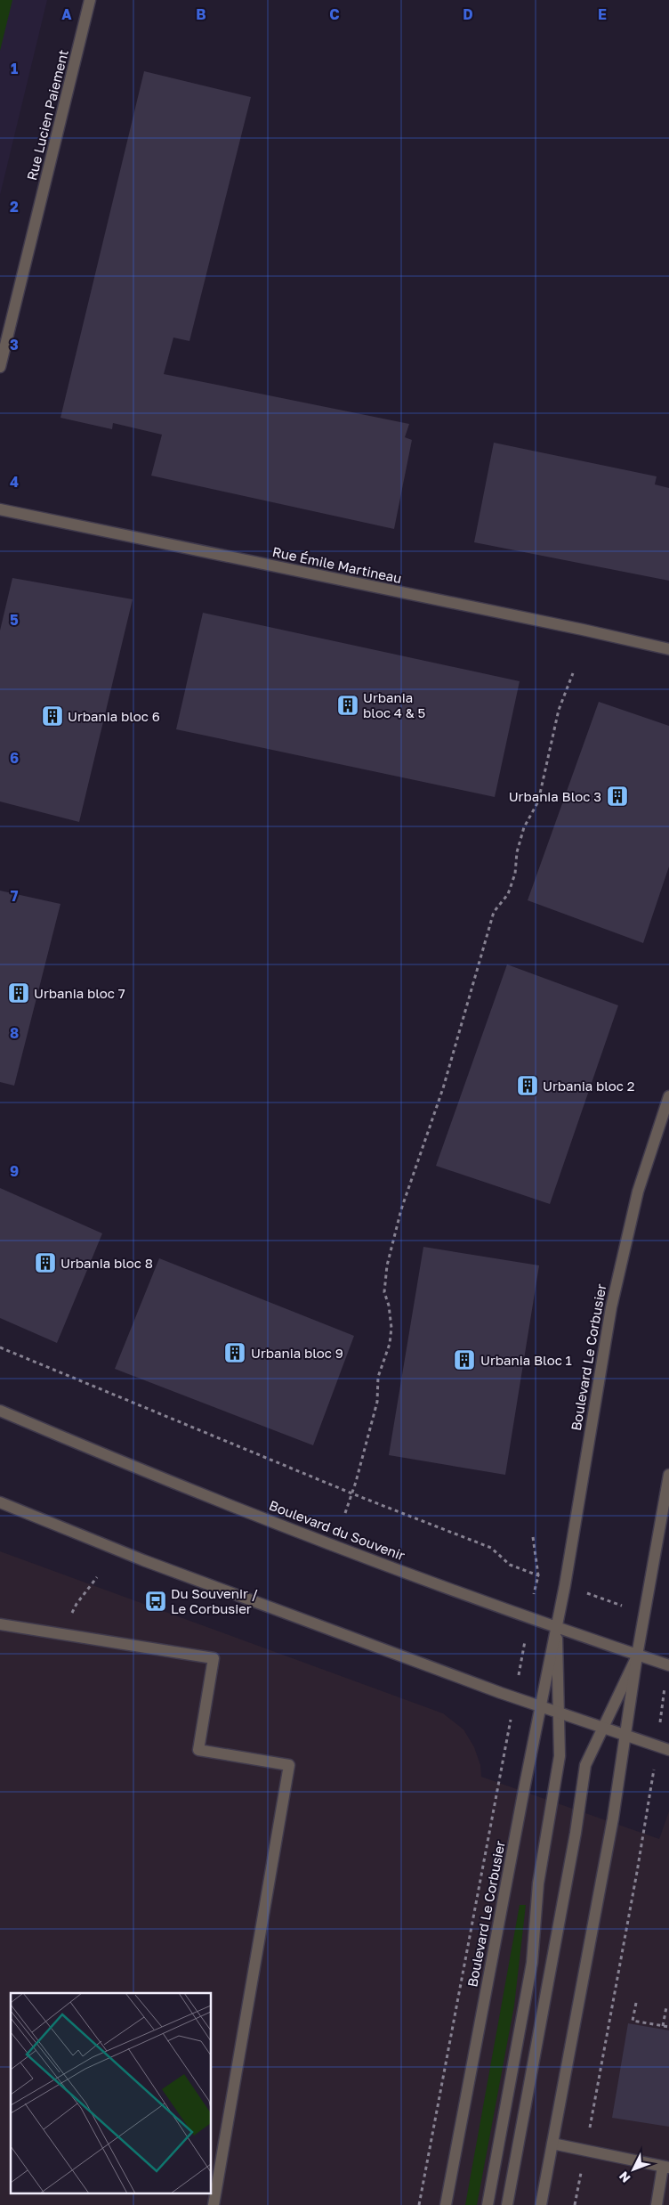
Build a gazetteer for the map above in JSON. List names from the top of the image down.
{
  "streets": {
    "street": [
      "Rue Lucien Paiement",
      "Rue Émile Martineau",
      "Boulevard Le Corbusier",
      "Boulevard du Souvenir"
    ]
  },
  "crossings": [
    ["Boulevard Le Corbusier", "Boulevard du Souvenir"]
  ],
  "places": {
    "building": [
      "Urbania bloc 4 & 5",
      "Urbania bloc 6",
      "Urbania Bloc 3",
      "Urbania bloc 7",
      "Urbania bloc 2",
      "Urbania bloc 8",
      "Urbania bloc 9",
      "Urbania Bloc 1"
    ],
    "bus stop": ["Du Souvenir / Le Corbusier"]
  },
  "north": "bottom left",
  "grid": {
    "columns": [
      "A",
      "B",
      "C",
      "D",
      "E"
    ],
    "rows": [
      "1",
      "2",
      "3",
      "4",
      "5",
      "6",
      "7",
      "8",
      "9"
    ]
  }
}
